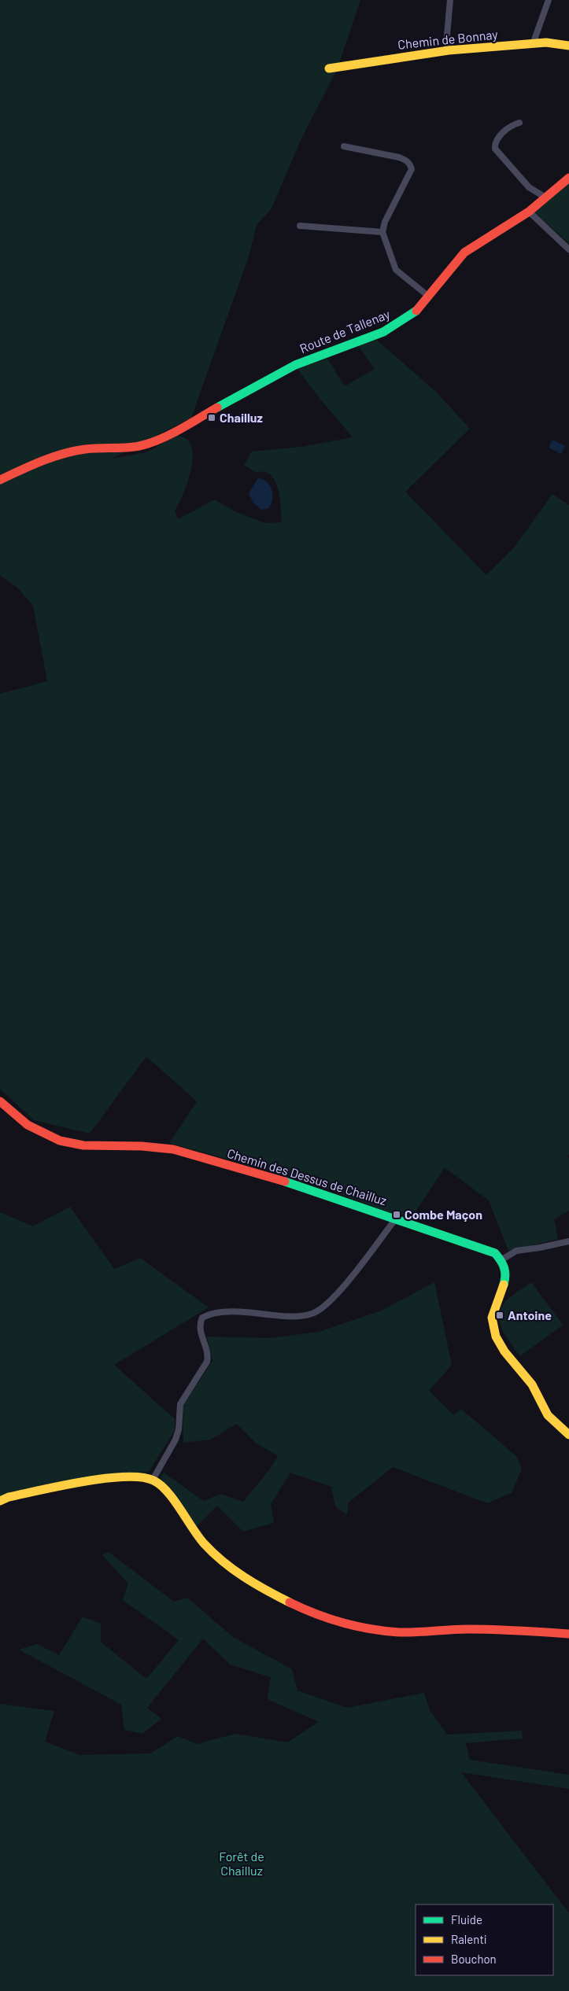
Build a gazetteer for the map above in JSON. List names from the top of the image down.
{
  "streets": {
    "street": ["Chemin de Bonnay", "Route de Tallenay", "Chemin des Dessus de Chailluz"]
  },
  "parks": ["Forêt de Chailluz"],
  "places": {
    "transit": ["Chailluz", "Combe Maçon", "Antoine"]
  },
  "legend": ["Fluide", "Ralenti", "Bouchon"]
}
